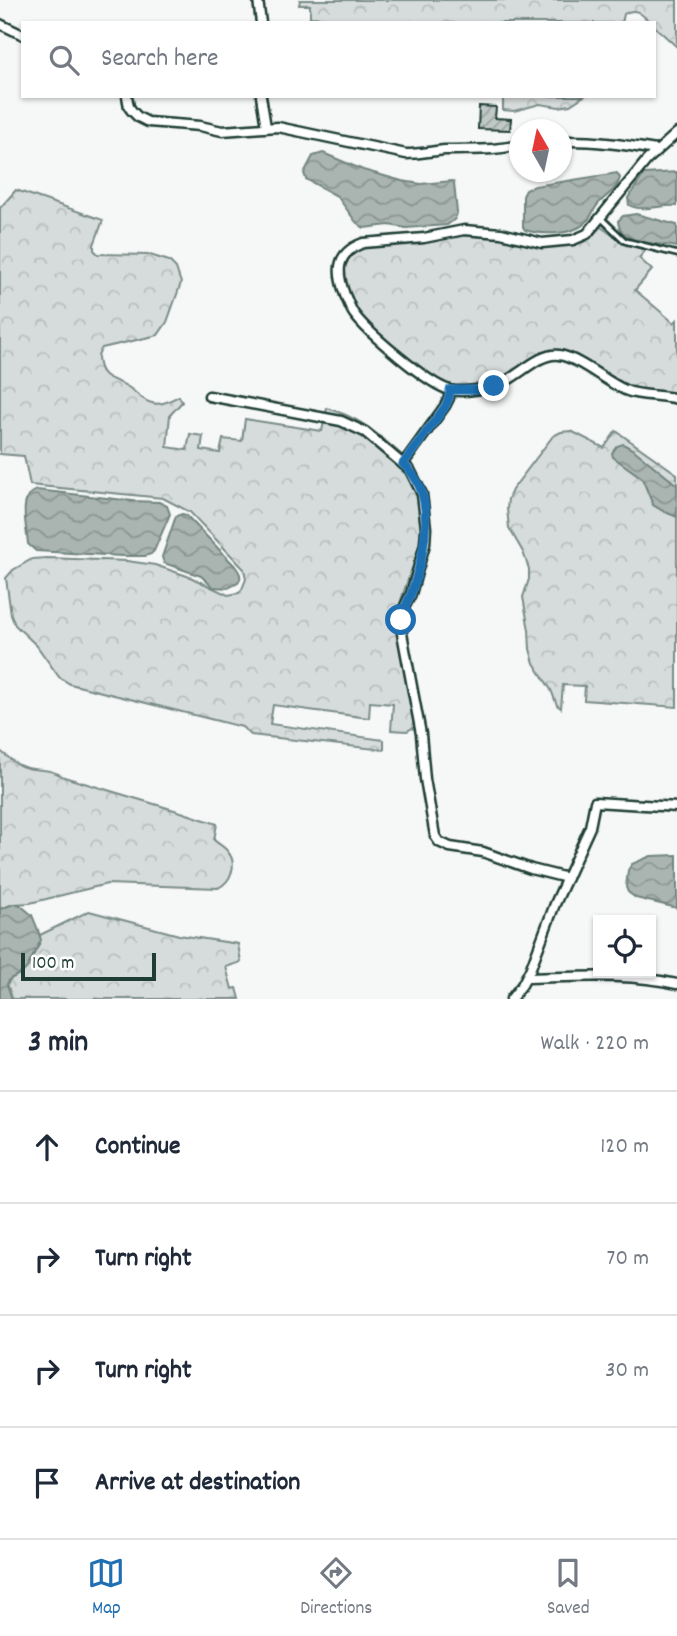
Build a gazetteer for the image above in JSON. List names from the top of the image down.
{
  "scale_bar": "100 m",
  "north": "top",
  "page": {
    "search": "Search here",
    "scale": "100 m",
    "heading": ["3 min", "Walk · 220 m"],
    "list": [
      ["Continue", "120 m"],
      ["Turn right", "70 m"],
      ["Turn right", "30 m"],
      "Arrive at destination"
    ],
    "nav": ["Map", "Directions", "Saved"]
  }
}
